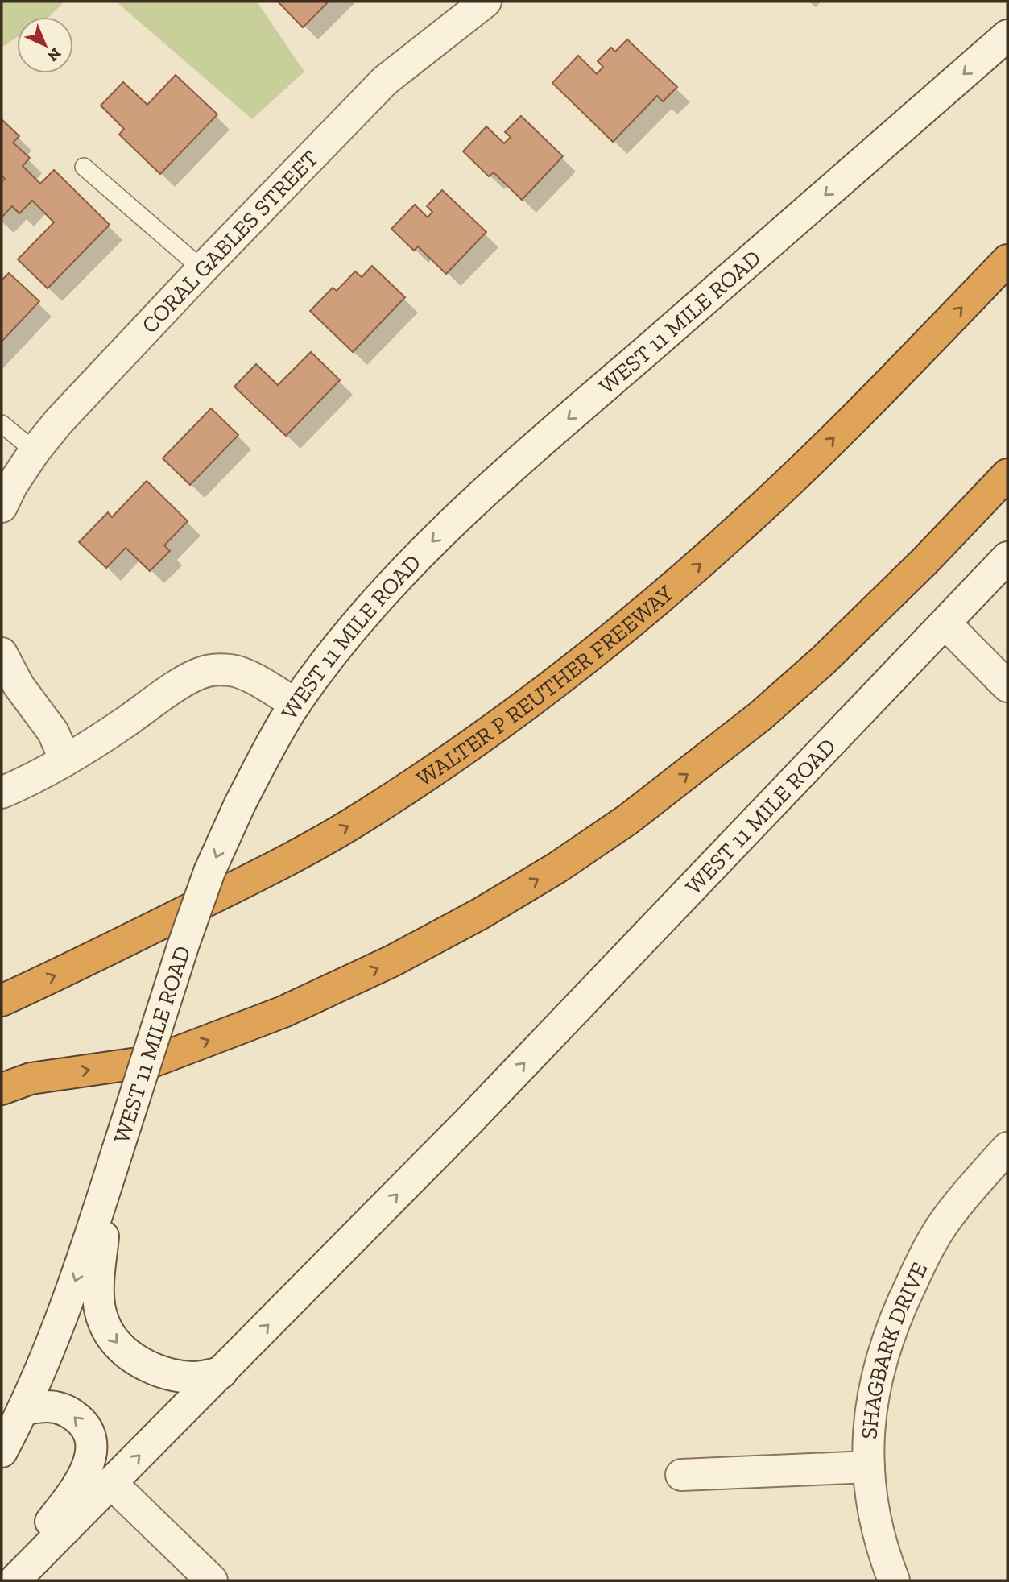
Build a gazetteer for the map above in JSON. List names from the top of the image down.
{
  "streets": {
    "highway": ["WALTER P REUTHER FREEWAY"],
    "main road": ["CORAL GABLES STREET", "WEST 11 MILE ROAD", "SHAGBARK DRIVE"]
  },
  "north": "bottom right"
}
